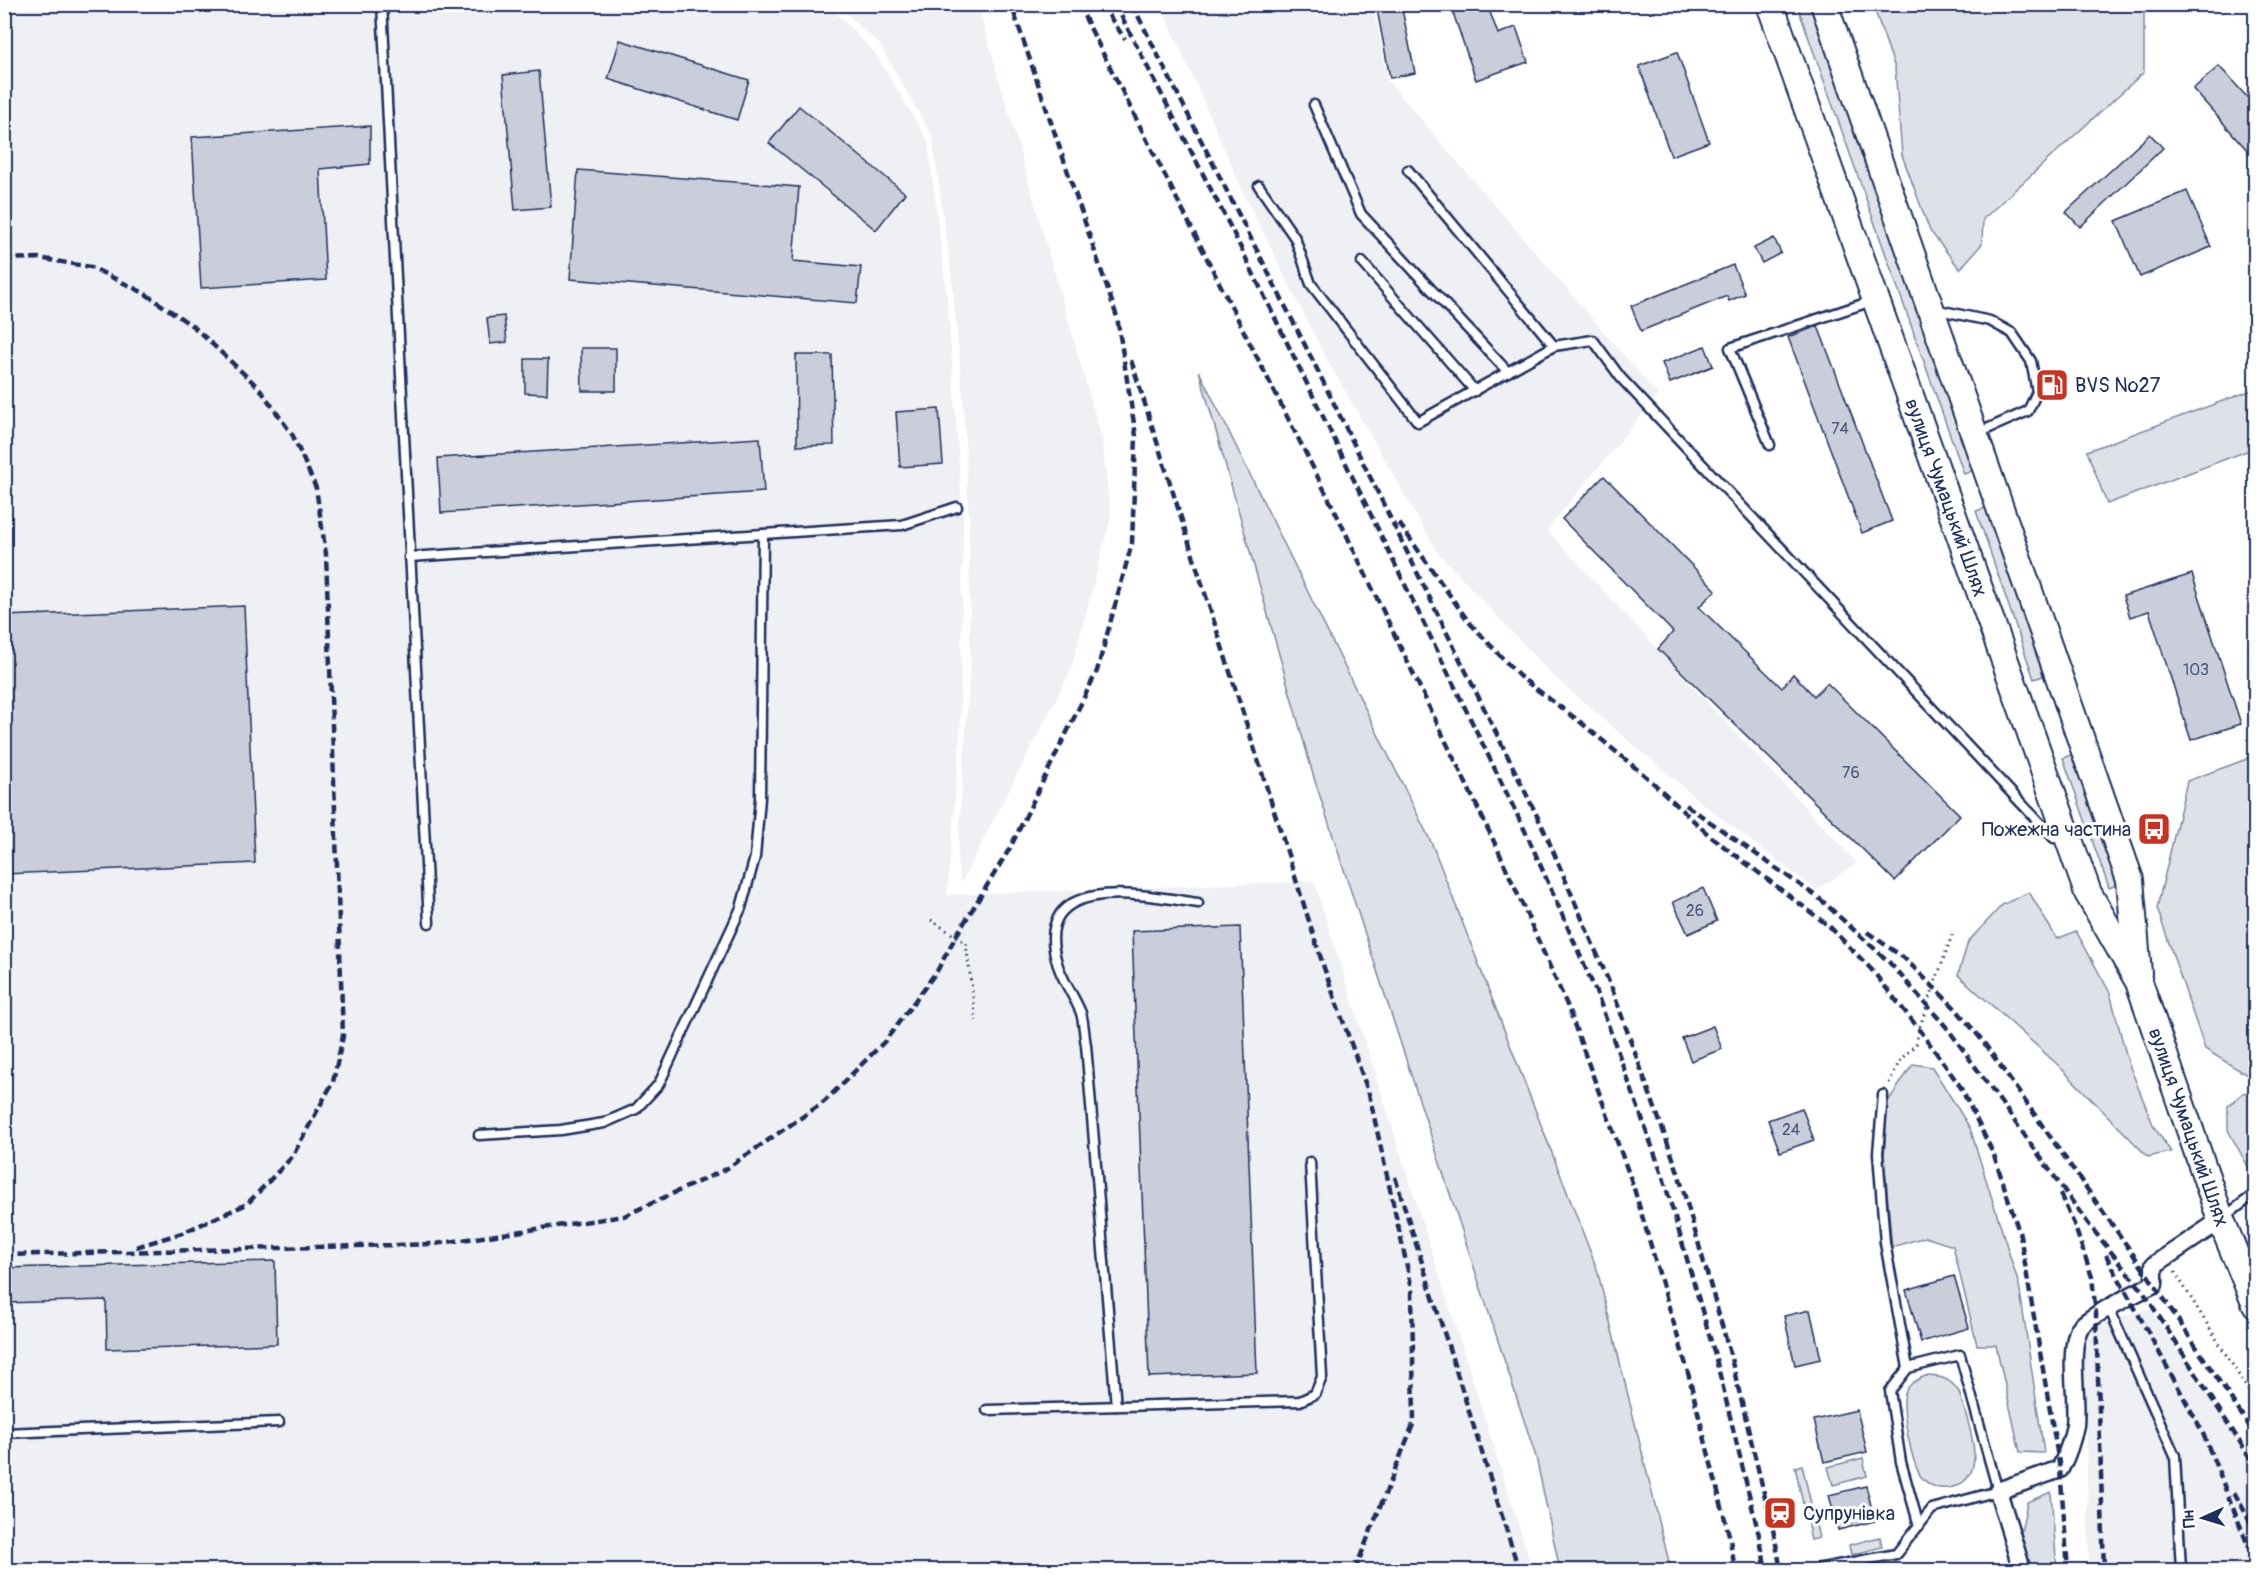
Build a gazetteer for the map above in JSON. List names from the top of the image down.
{
  "streets": {
    "main road": ["вулиця Чумацький Шлях"]
  },
  "places": {
    "fuel station": ["BVS №27"],
    "bus stop": ["Пожежна частина"],
    "station": ["Супрунівка"]
  },
  "house_numbers": [
    "74",
    "103",
    "76",
    "26",
    "24"
  ],
  "north": "left"
}
